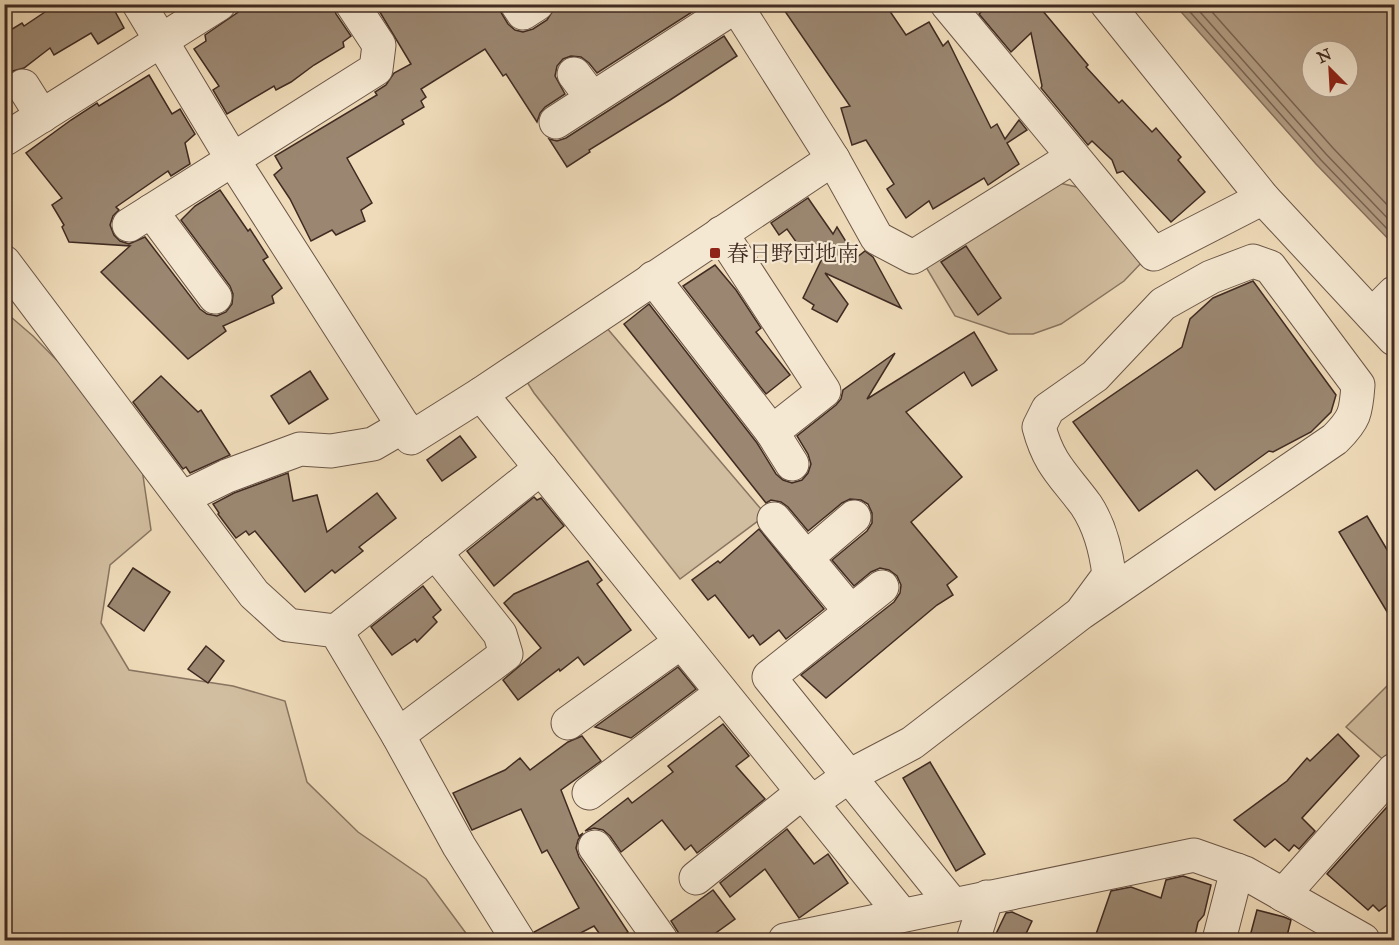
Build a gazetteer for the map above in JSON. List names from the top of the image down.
{
  "places": {
    "transit": ["春日野団地南"]
  },
  "north": "top left"
}
